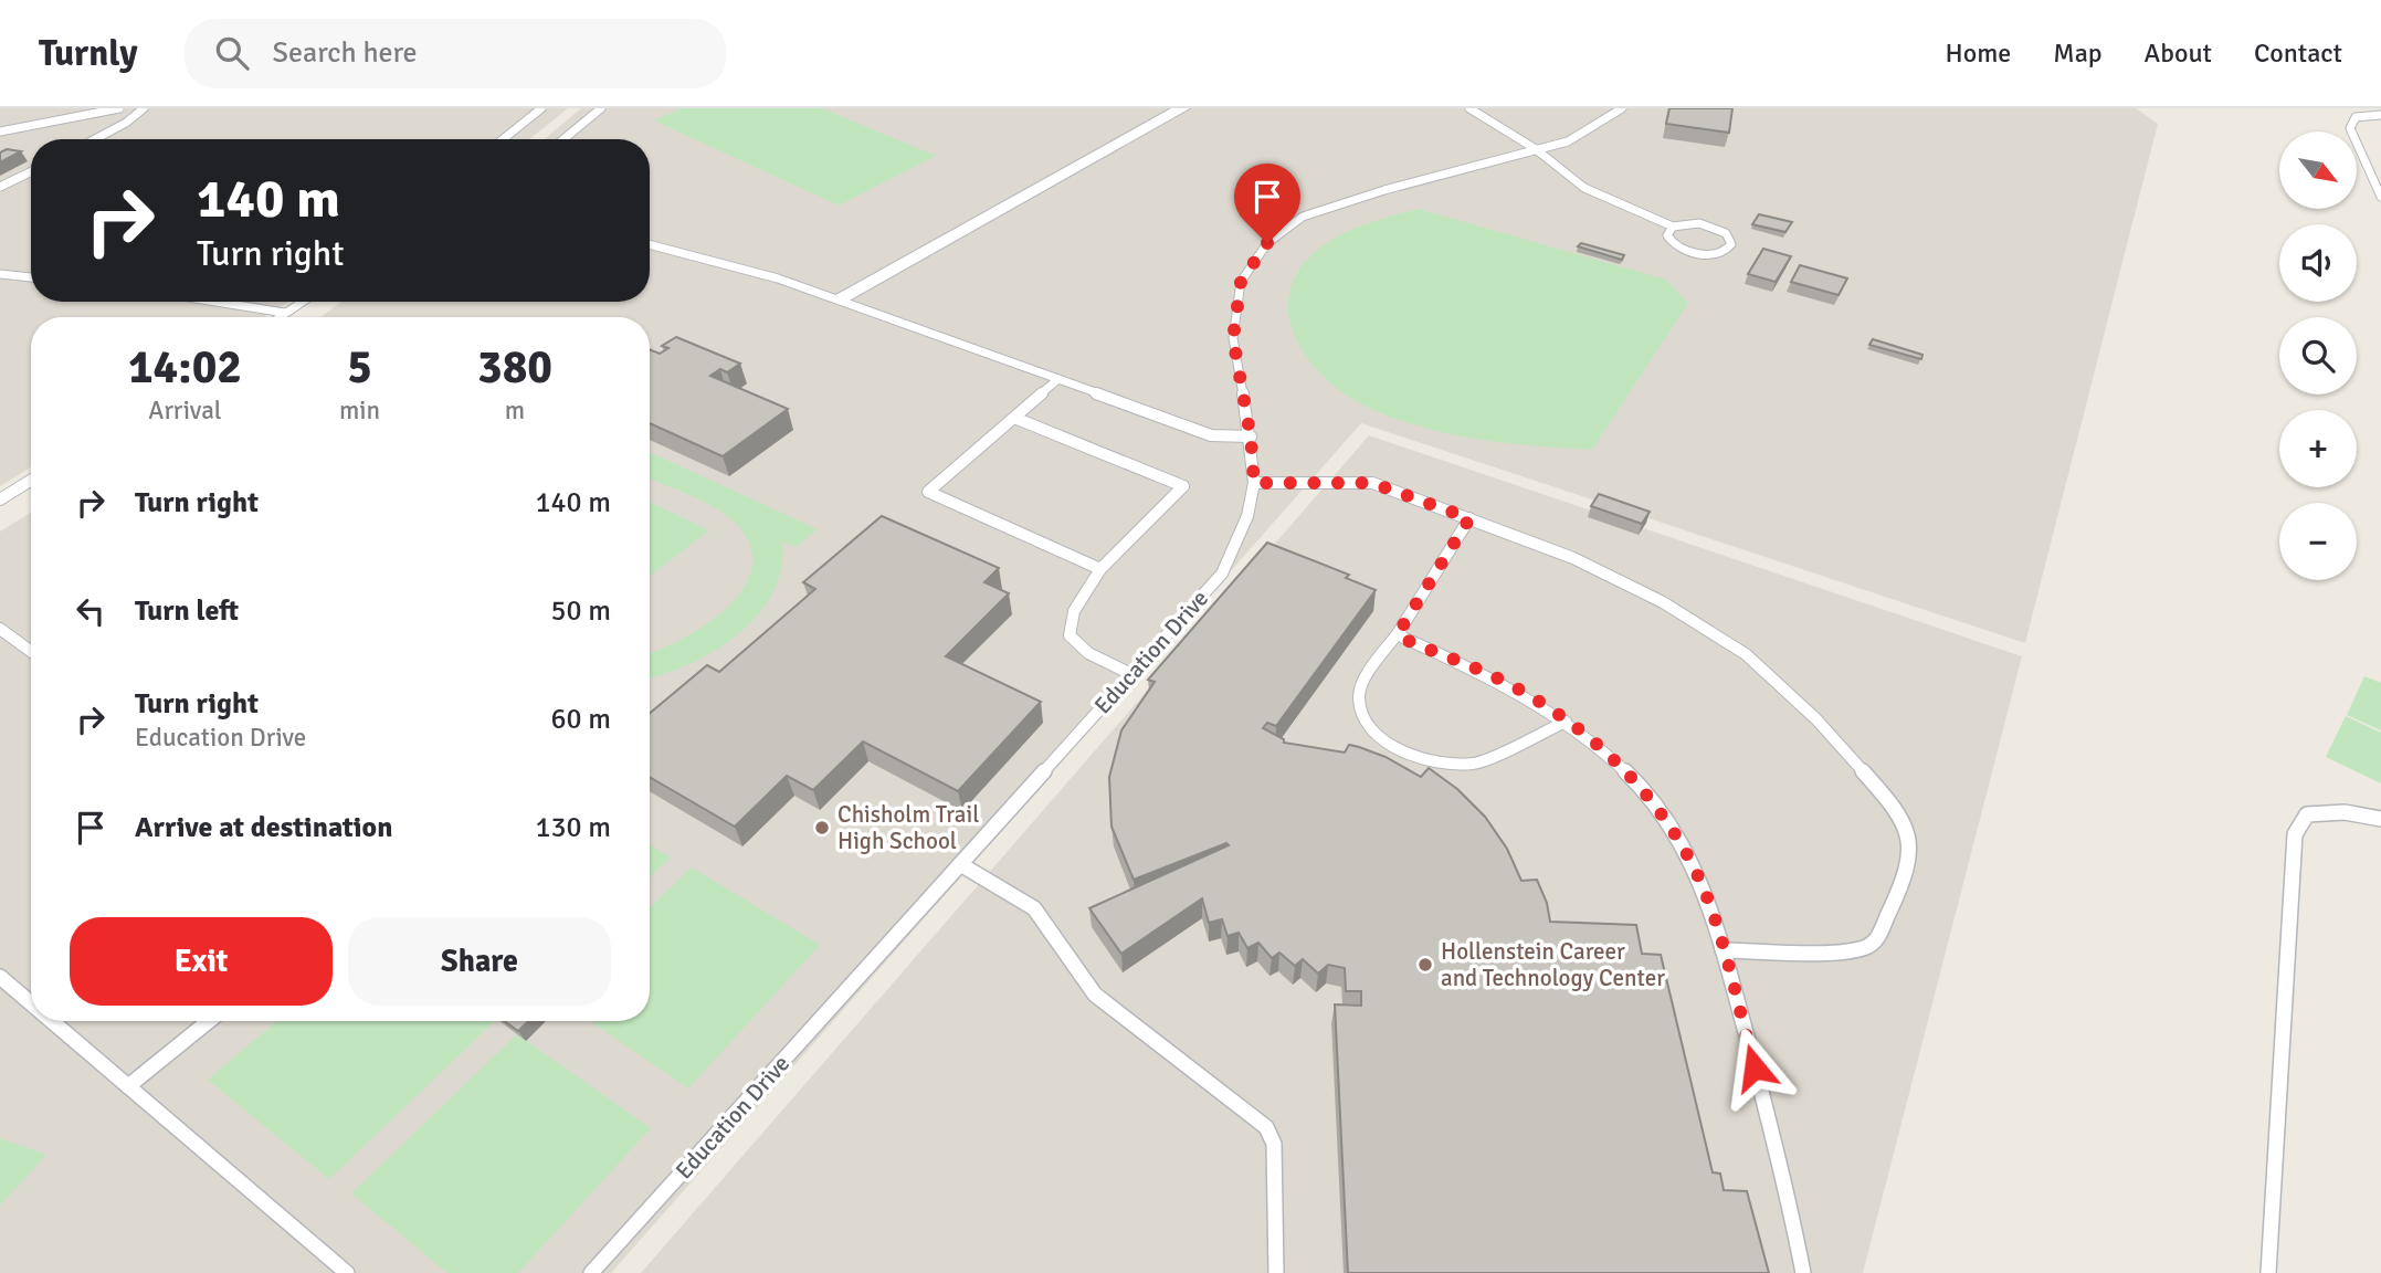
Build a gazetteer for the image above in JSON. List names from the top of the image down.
{
  "streets": {
    "lane": ["Education Drive"]
  },
  "places": ["Chisholm Trail High School", "Hollenstein Career and Technology Center"],
  "north": "bottom right",
  "page": {
    "header": "Turnly",
    "search": "Search here",
    "nav": [
      "Home",
      "Map",
      "About",
      "Contact"
    ],
    "map_buttons": ["+", "−"],
    "turn": ["140 m", "Turn right"],
    "eta": [
      "14:02",
      "Arrival",
      "5",
      "min",
      "380",
      "m"
    ],
    "list": [
      {
        "name": "Turn right",
        "value": "140 m"
      },
      {
        "name": "Turn left",
        "value": "50 m"
      },
      {
        "name": "Turn right",
        "note": "Education Drive",
        "value": "60 m"
      },
      {
        "name": "Arrive at destination",
        "value": "130 m"
      }
    ],
    "buttons": ["Exit", "Share"]
  }
}
